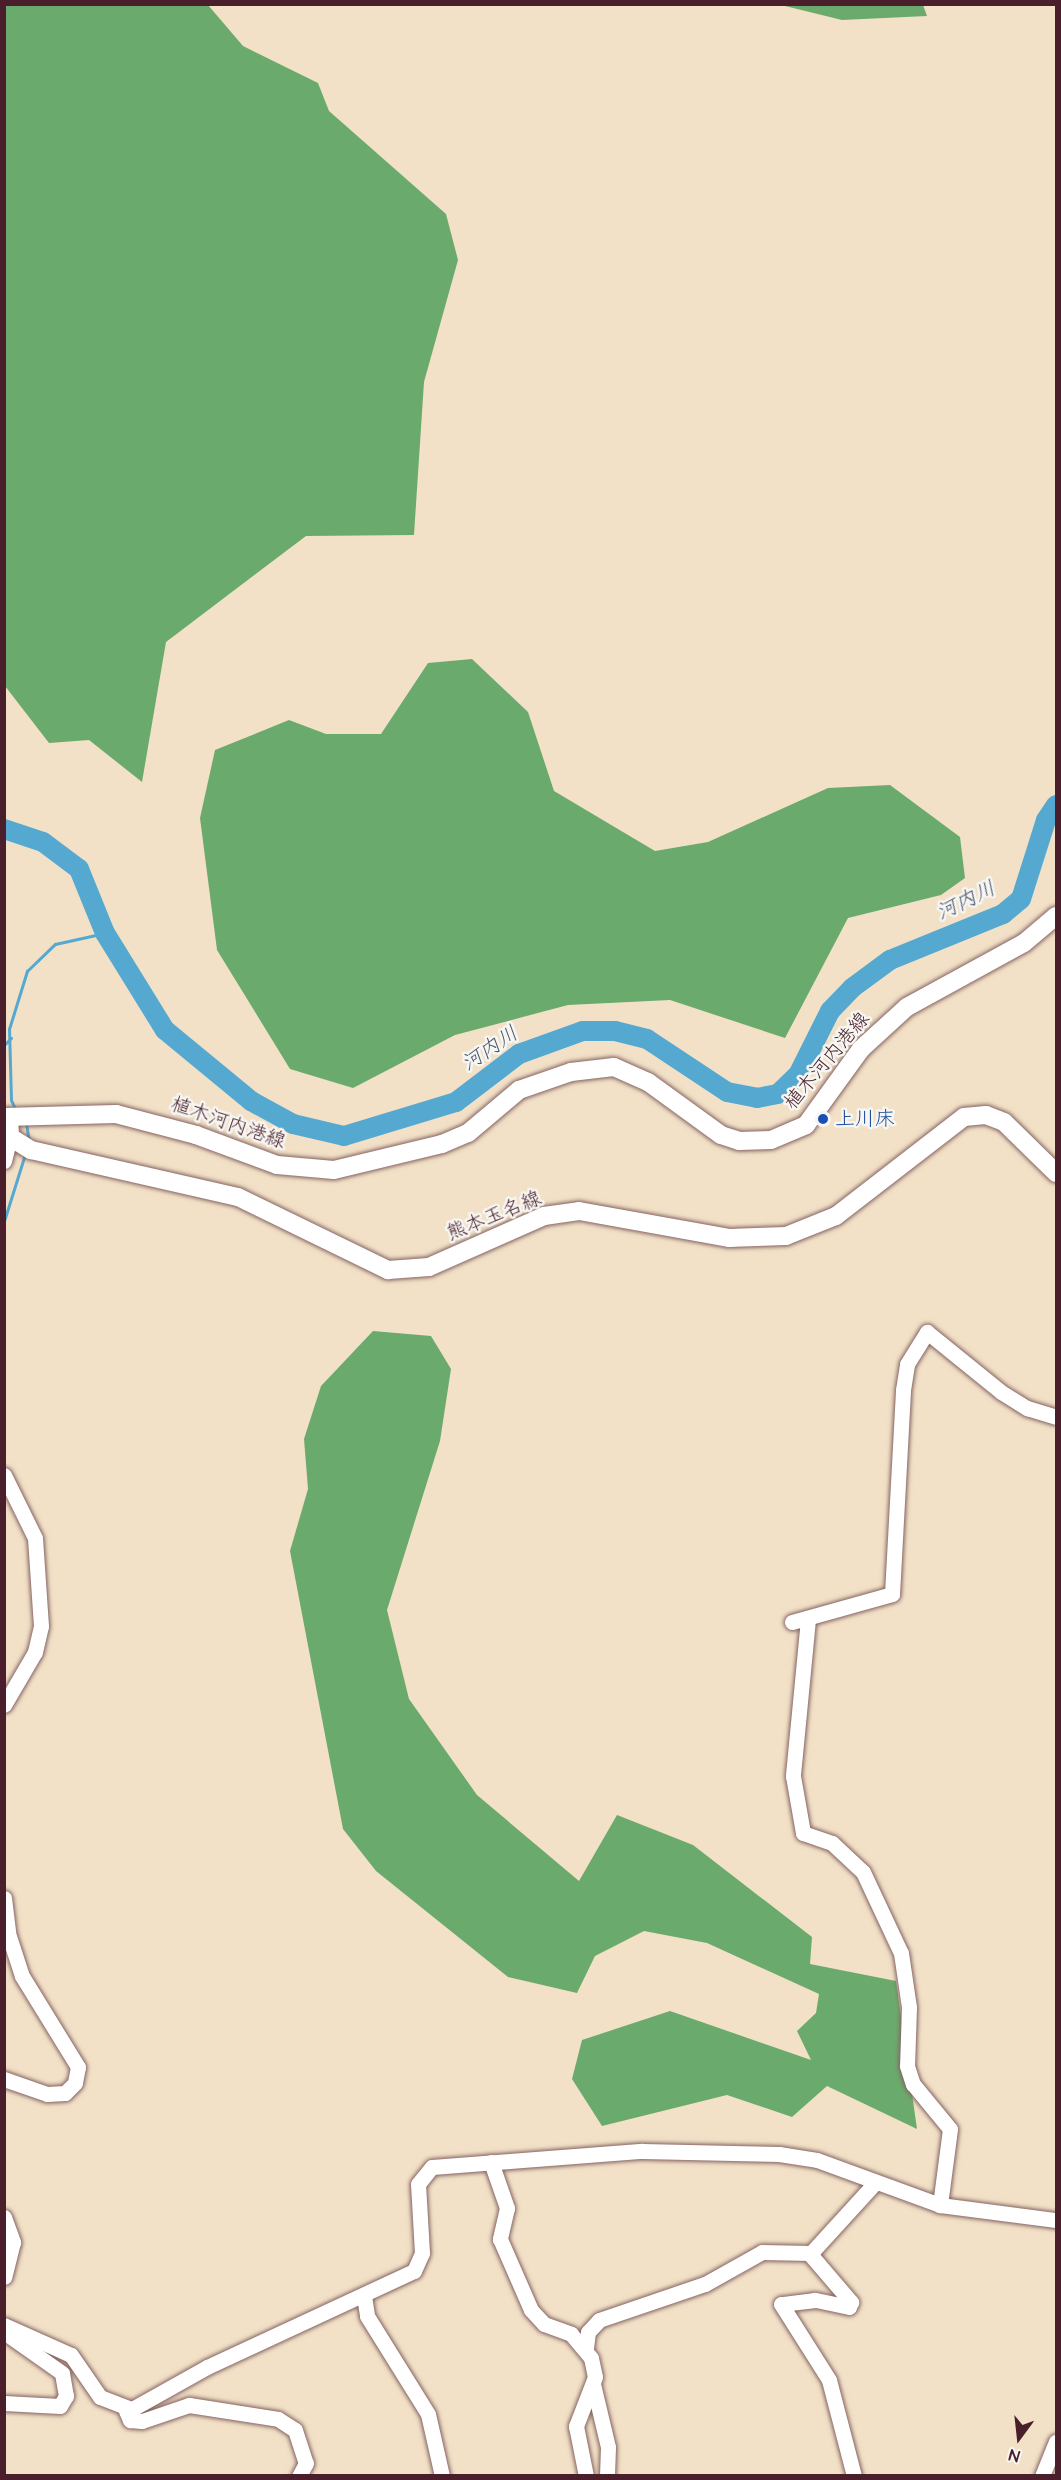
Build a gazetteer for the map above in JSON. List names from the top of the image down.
{
  "streets": {
    "main road": ["植木河内港線", "熊本玉名線"]
  },
  "water": ["河内川"],
  "places": ["上川床"],
  "north": "bottom"
}
